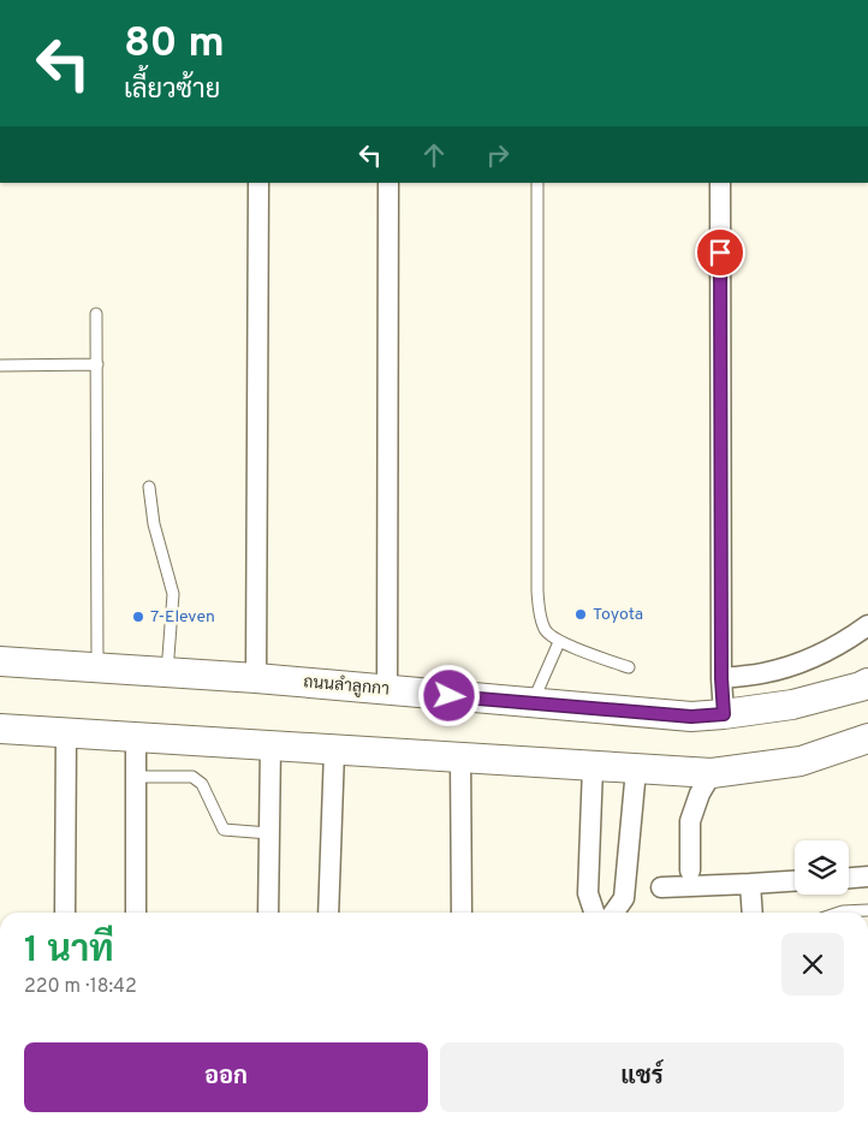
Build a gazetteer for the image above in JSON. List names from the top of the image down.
{
  "streets": {
    "main road": ["ถนนลำลูกกา"]
  },
  "places": ["Toyota", "7-Eleven"],
  "page": {
    "turn": ["80 m", "เลี้ยวซ้าย"],
    "heading": ["1 นาที", "220 m · 18:42"],
    "buttons": ["ออก", "แชร์"]
  }
}
